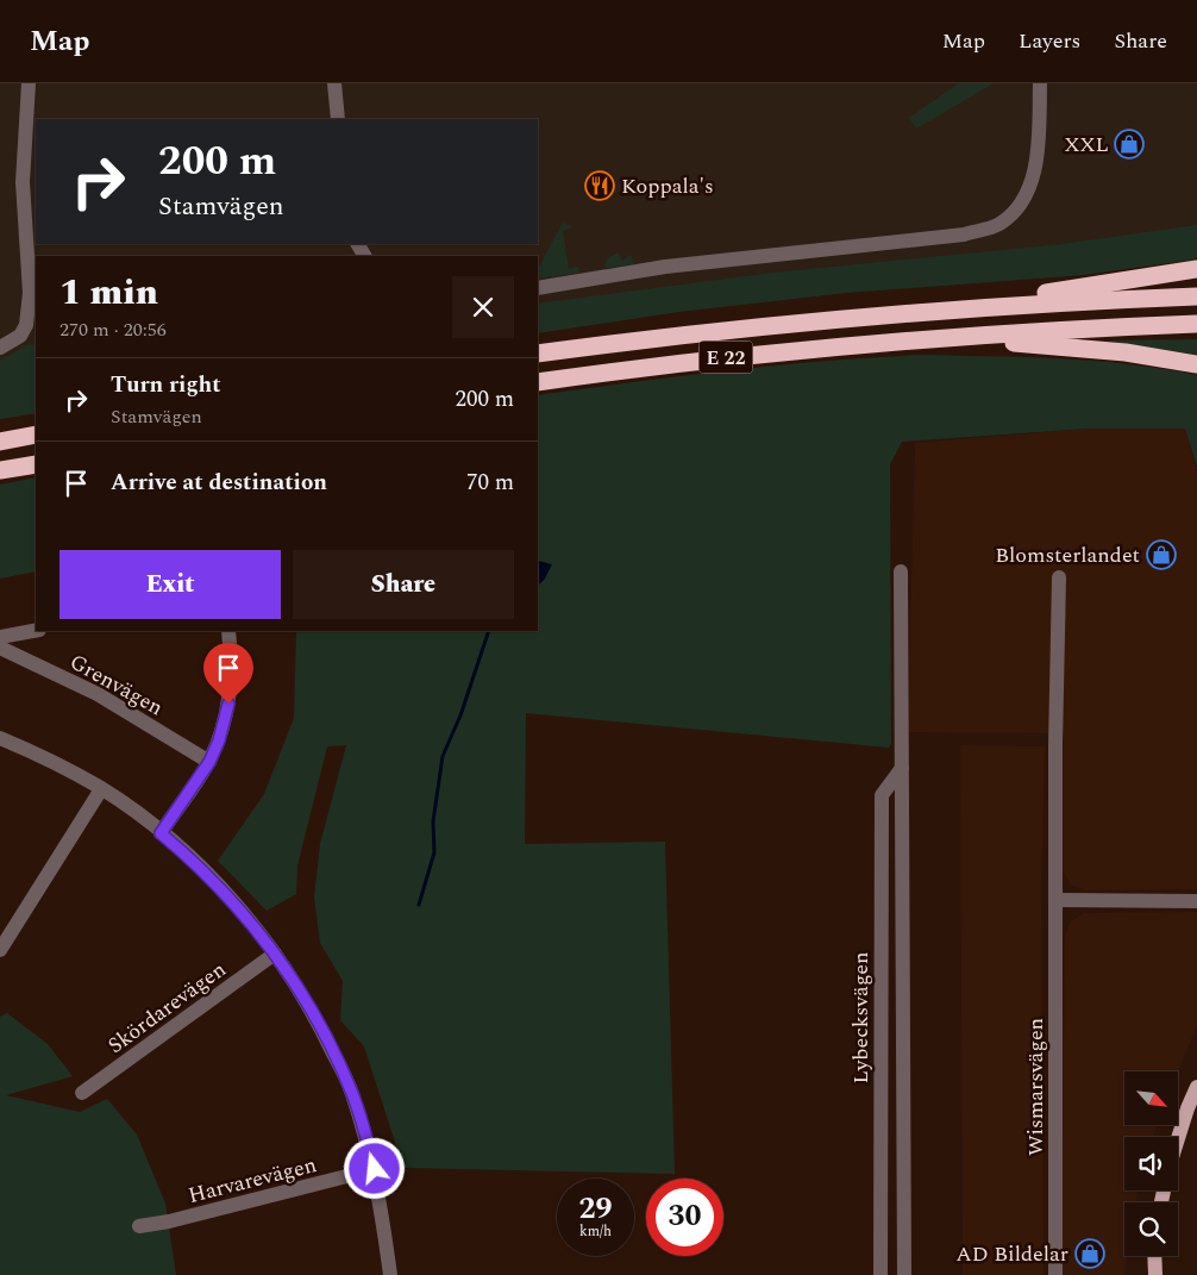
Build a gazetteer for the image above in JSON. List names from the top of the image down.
{
  "streets": {
    "highway": ["E 22"],
    "street": [
      "Grenvägen",
      "Skördarevägen",
      "Lybecksvägen",
      "Wismarsvägen",
      "Harvarevägen"
    ]
  },
  "places": {
    "shop": ["XXL", "Blomsterlandet", "AD Bildelar"],
    "restaurant": ["Koppala's"]
  },
  "north": "bottom right",
  "page": {
    "header": "Map",
    "nav": ["Map", "Layers", "Share"],
    "turn": ["200 m", "Stamvägen"],
    "heading": ["1 min", "270 m · 20:56"],
    "list": [
      {
        "name": "Turn right",
        "note": "Stamvägen",
        "value": "200 m"
      },
      {
        "name": "Arrive at destination",
        "value": "70 m"
      }
    ],
    "buttons": ["Exit", "Share"],
    "speed": "29 km/h",
    "limit": "30"
  }
}
